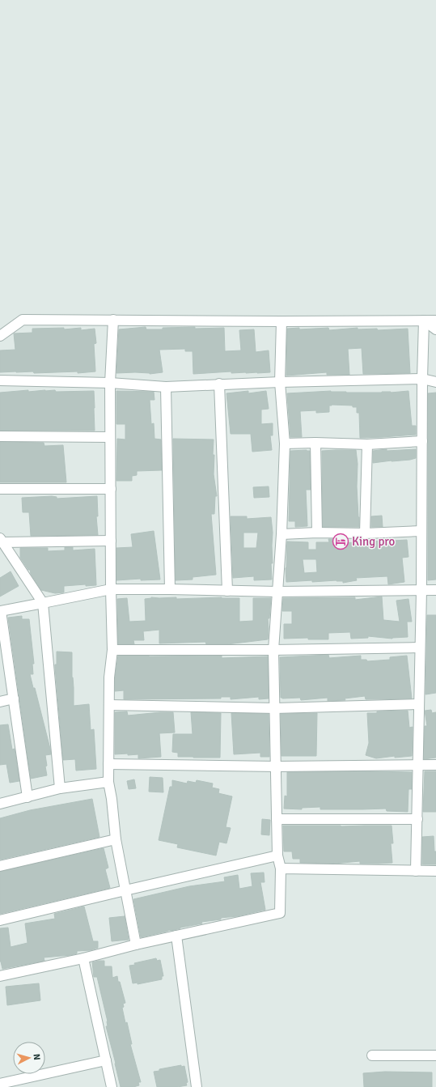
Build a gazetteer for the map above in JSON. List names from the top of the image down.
{
  "places": {
    "hotel": ["King pro"]
  },
  "north": "right"
}
